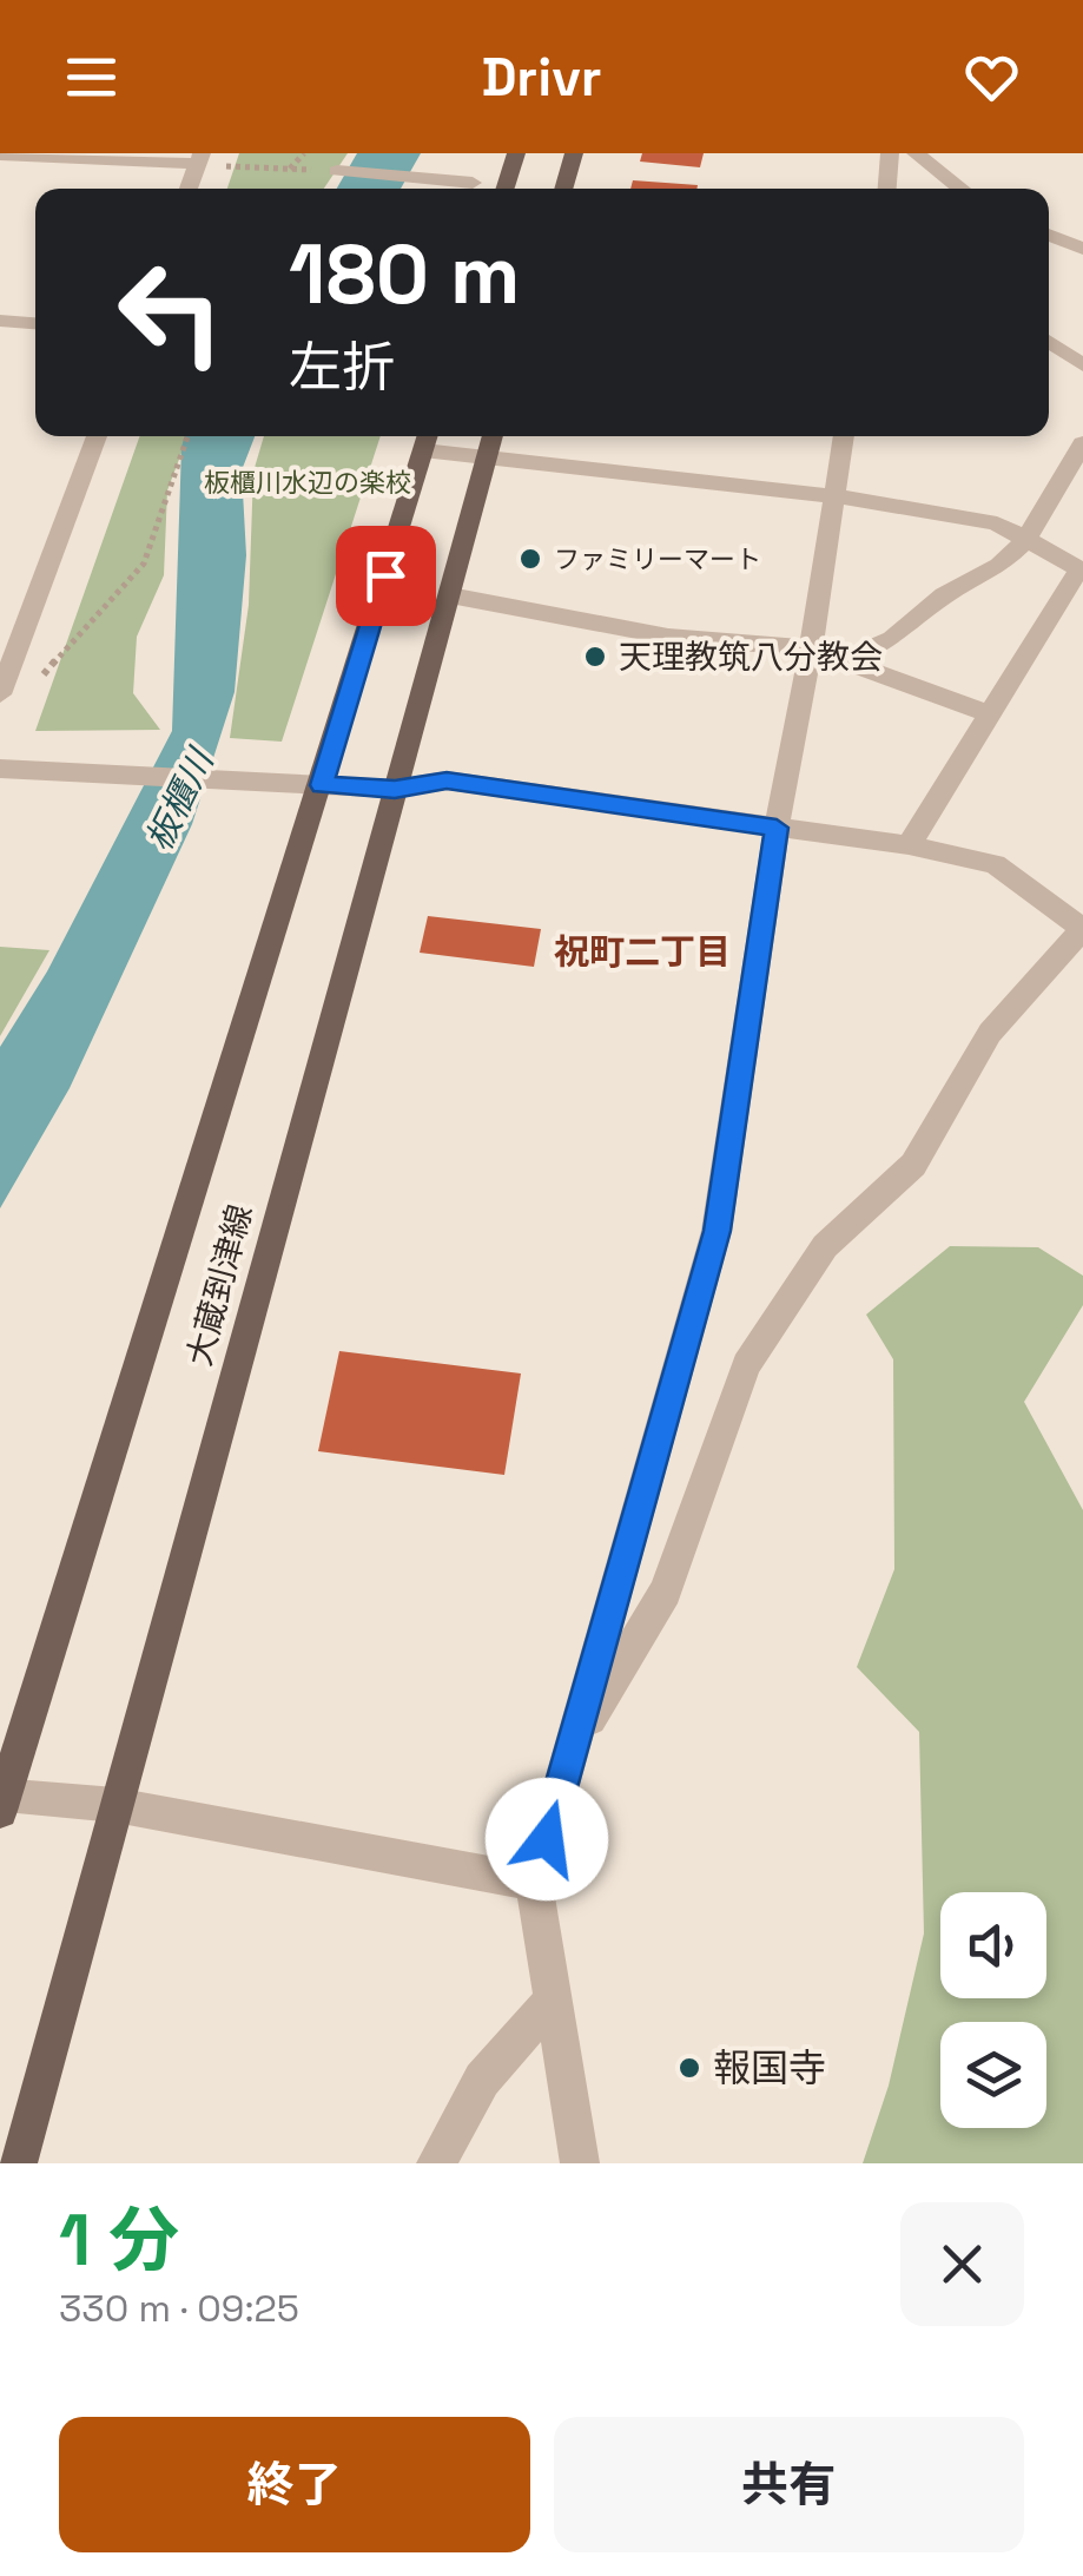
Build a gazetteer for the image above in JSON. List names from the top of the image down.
{
  "streets": {
    "main road": ["大蔵到津線"]
  },
  "districts": ["祝町二丁目"],
  "water": ["板櫃川"],
  "parks": ["板櫃川水辺の楽校"],
  "places": ["ファミリーマート", "天理教筑八分教会", "報国寺"],
  "page": {
    "header": "Drivr",
    "turn": ["180 m", "左折"],
    "heading": ["1 分", "330 m · 09:25"],
    "buttons": ["終了", "共有"]
  }
}
